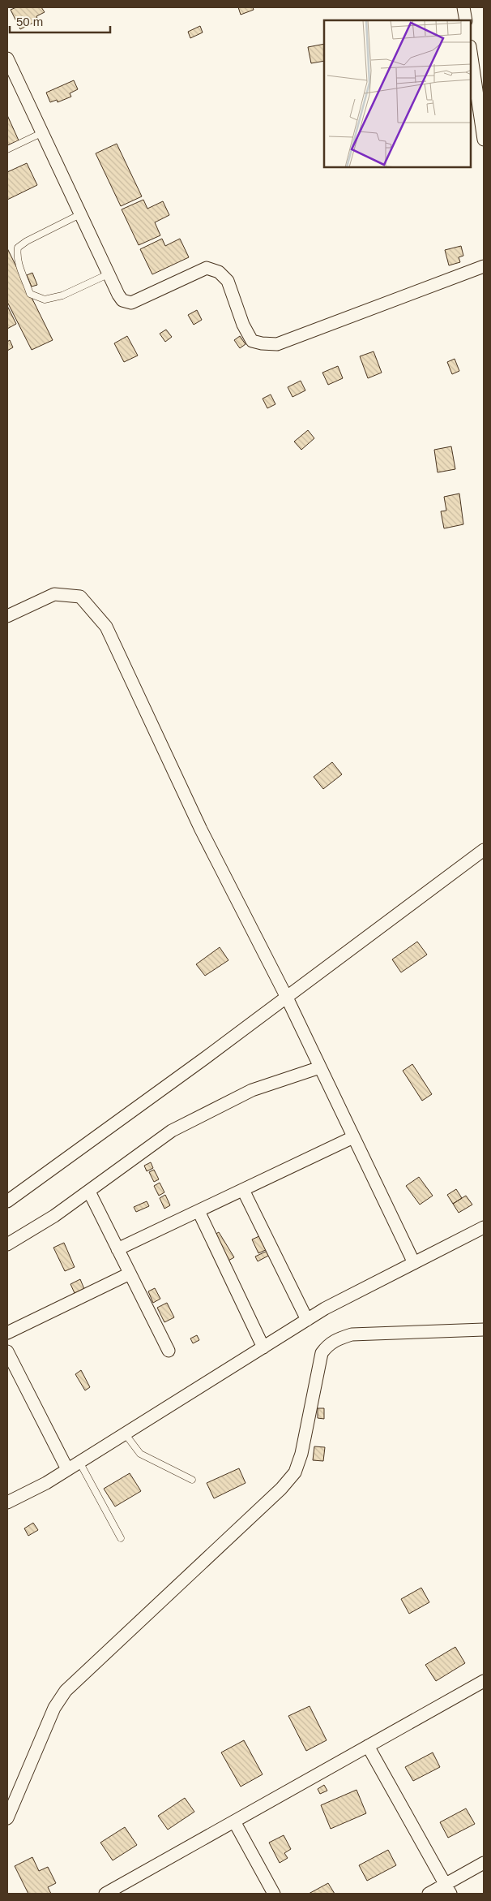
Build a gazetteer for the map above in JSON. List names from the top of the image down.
{
  "scale_bar": "50 m"
}
